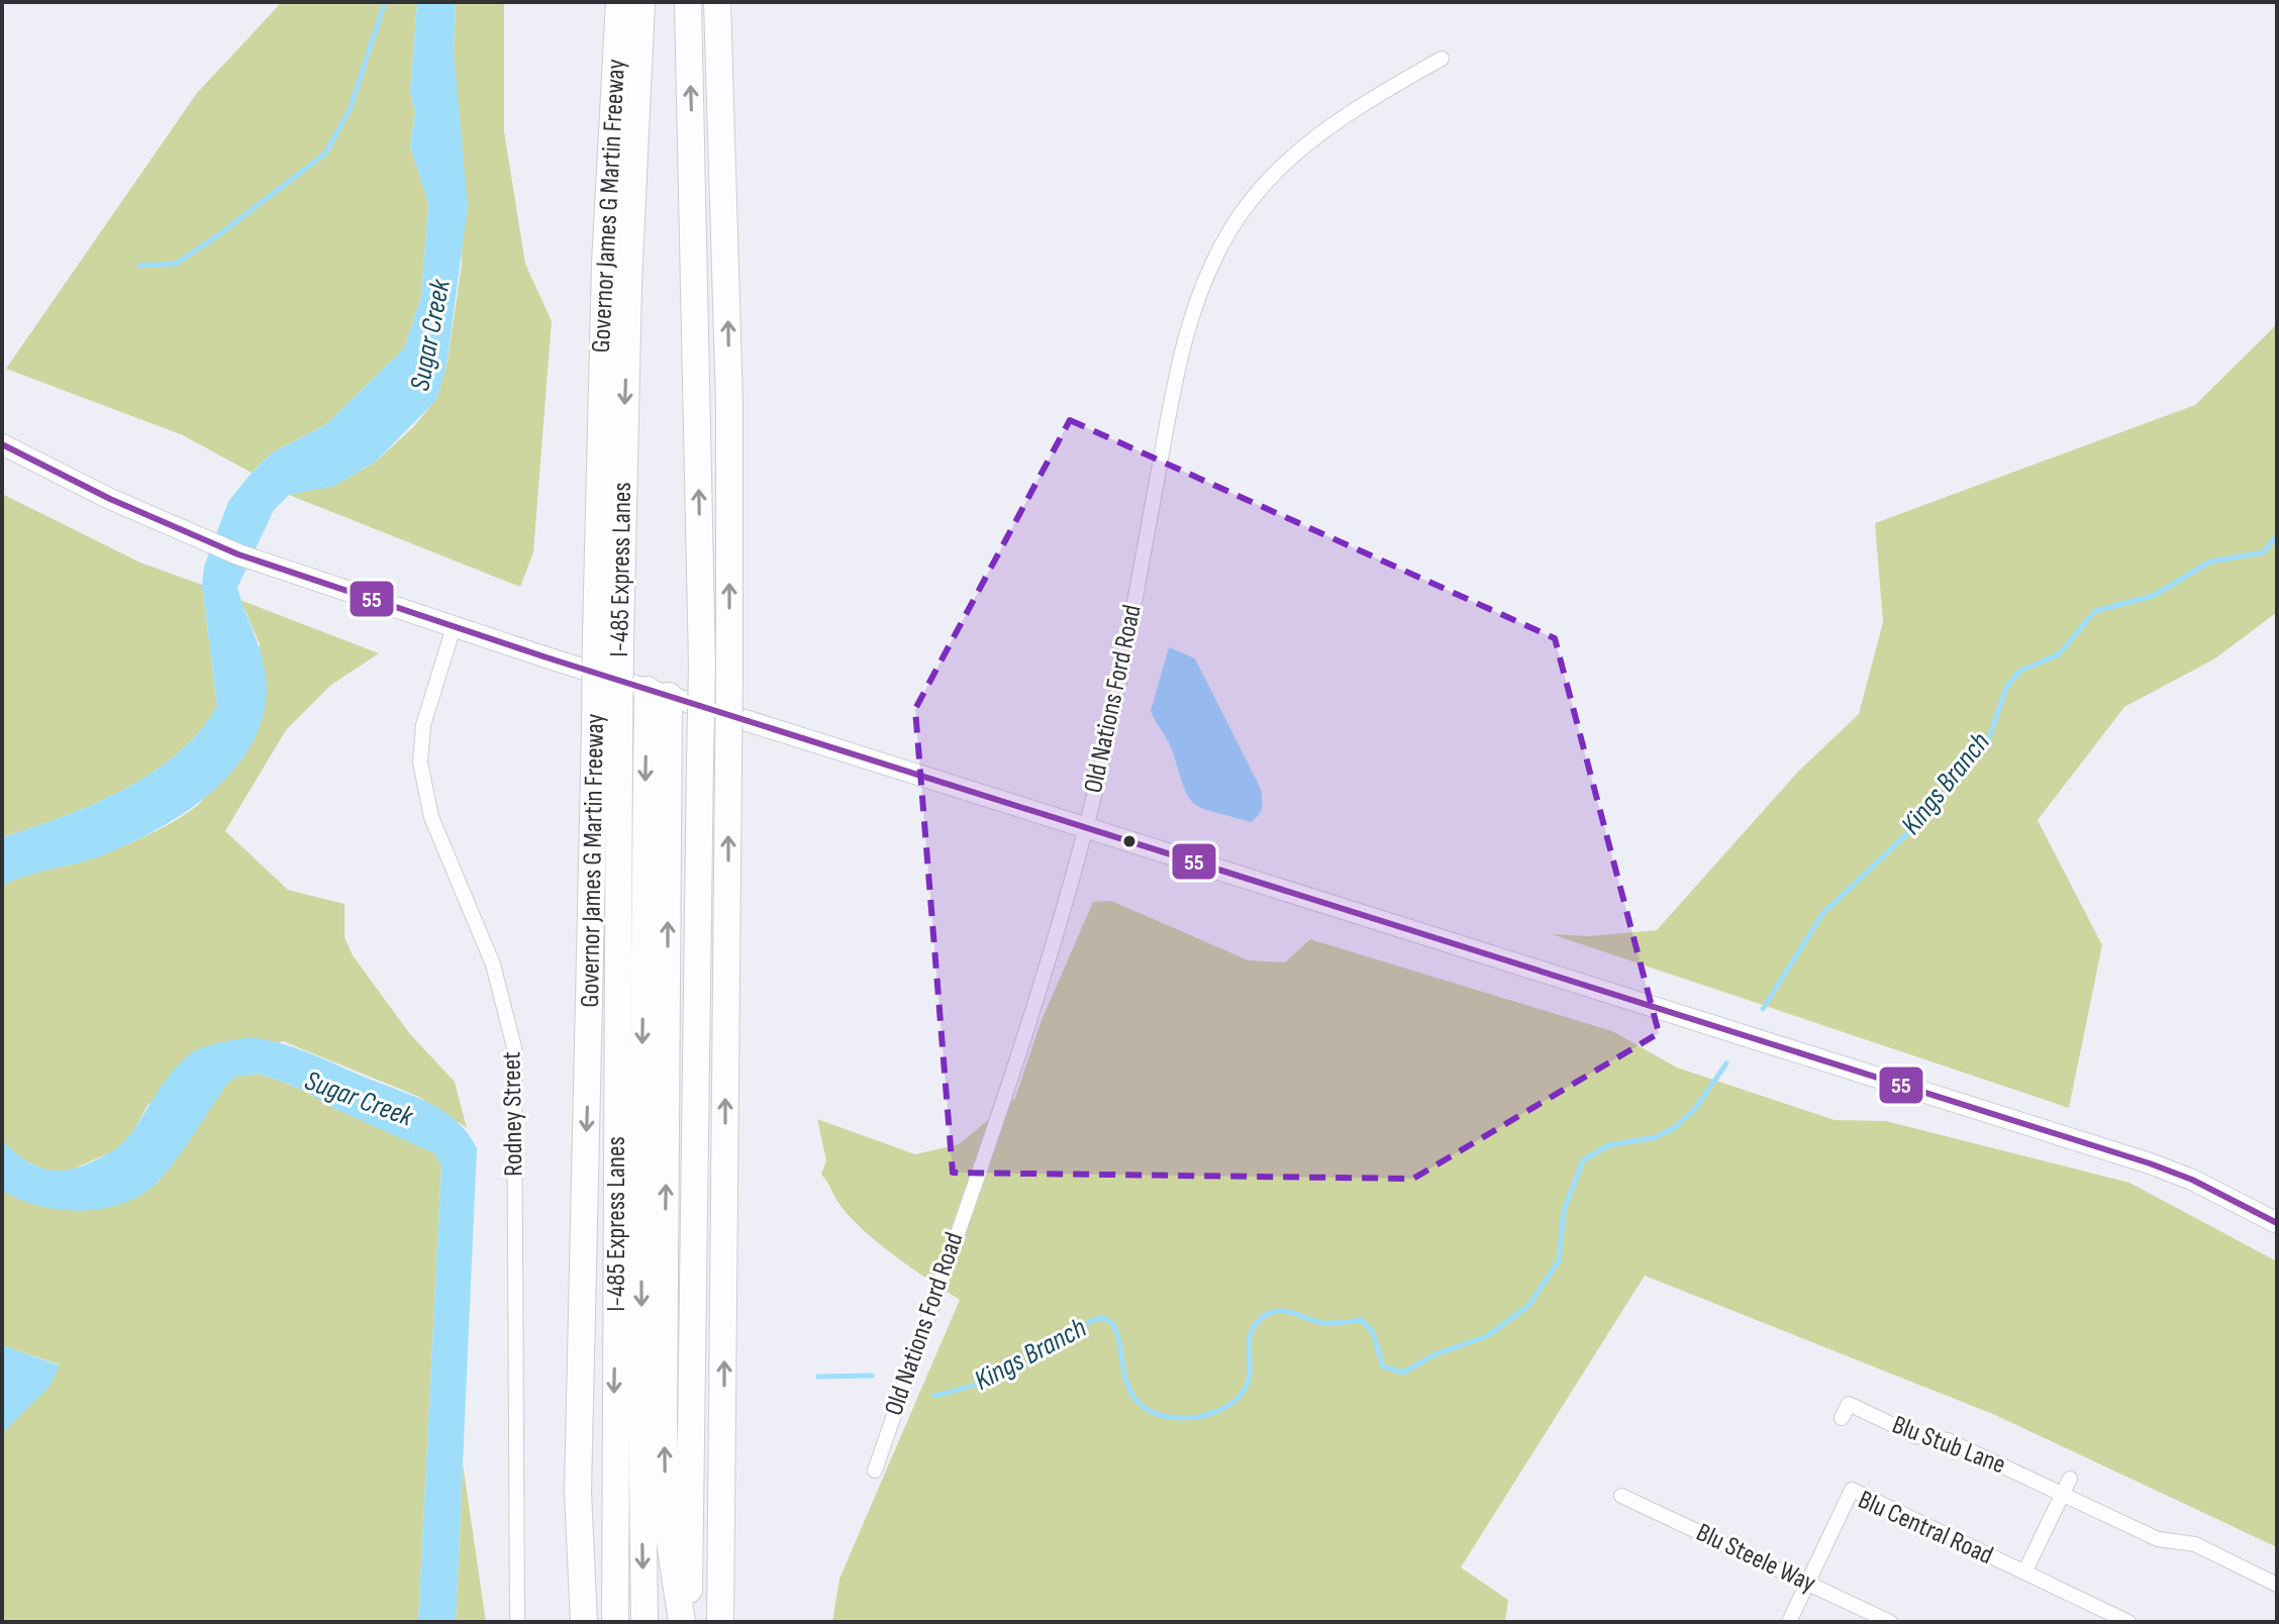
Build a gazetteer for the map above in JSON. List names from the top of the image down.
{
  "streets": {
    "highway": ["Governor James G Martin Freeway", "I-485 Express Lanes"],
    "street": [
      "Old Nations Ford Road",
      "Rodney Street",
      "Blu Stub Lane",
      "Blu Central Road",
      "Blu Steele Way"
    ]
  },
  "crossings": [
    ["Governor James G Martin Freeway", "I-485 Express Lanes"],
    ["Blu Central Road", "Blu Steele Way"]
  ],
  "water": ["Sugar Creek", "Kings Branch"],
  "lines": ["transit line 55"]
}
